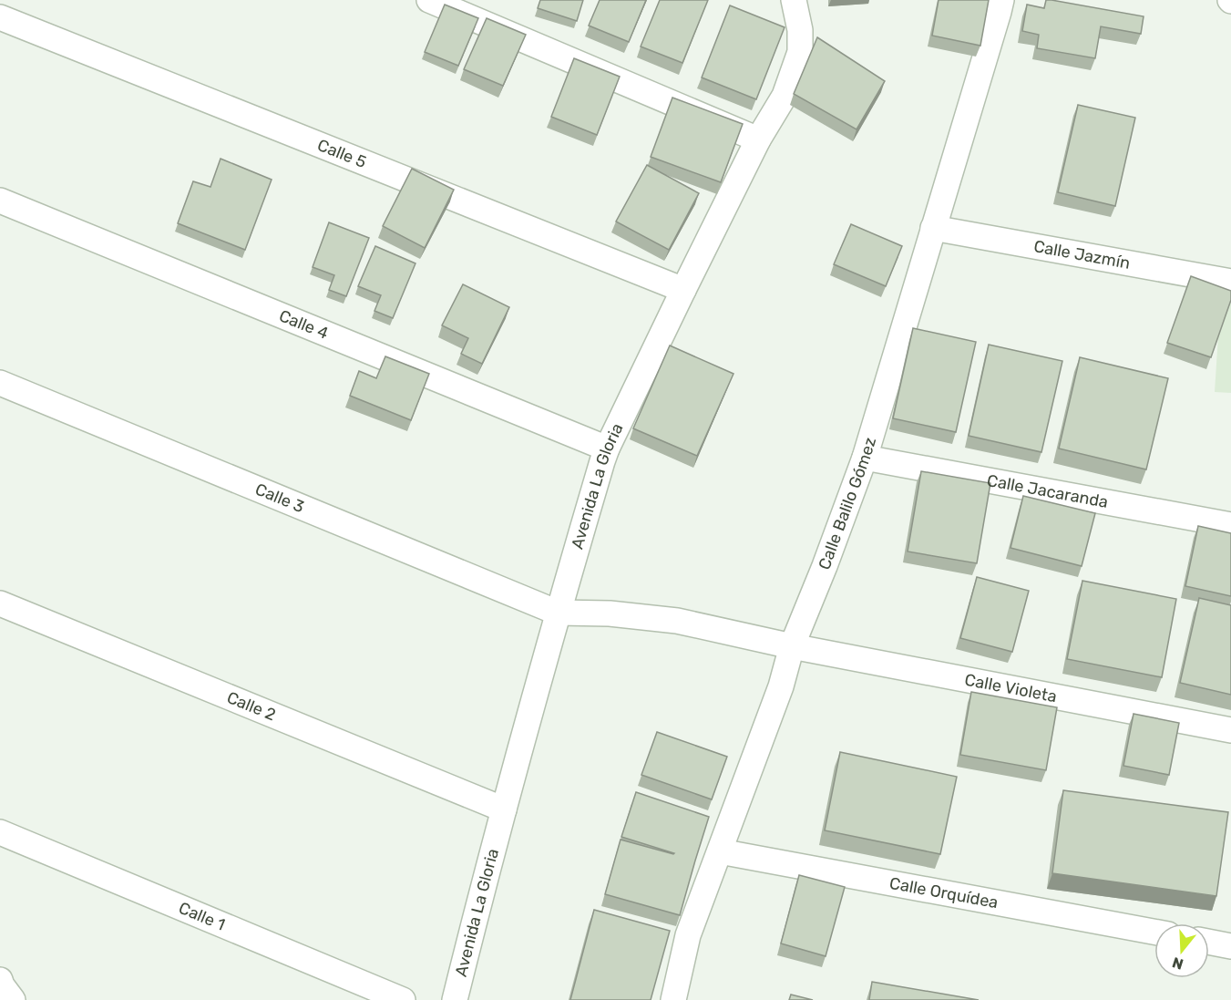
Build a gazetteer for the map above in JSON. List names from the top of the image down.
{
  "streets": {
    "street": [
      "Calle 5",
      "Calle Jazmín",
      "Calle 4",
      "Avenida La Gloria",
      "Calle Jacaranda",
      "Calle 3",
      "Calle Balilo Gómez",
      "Calle Violeta",
      "Calle 2",
      "Calle Orquídea",
      "Calle 1"
    ]
  },
  "crossings": [
    ["Calle 5", "Avenida La Gloria"],
    ["Calle Jazmín", "Calle Balilo Gómez"],
    ["Calle 4", "Avenida La Gloria"],
    ["Avenida La Gloria", "Calle 3"],
    ["Avenida La Gloria", "Calle Violeta"],
    ["Avenida La Gloria", "Calle 2"],
    ["Calle Jacaranda", "Calle Balilo Gómez"],
    ["Calle 3", "Calle Violeta"],
    ["Calle Balilo Gómez", "Calle Violeta"],
    ["Calle Balilo Gómez", "Calle Orquídea"]
  ],
  "north": "bottom"
}
